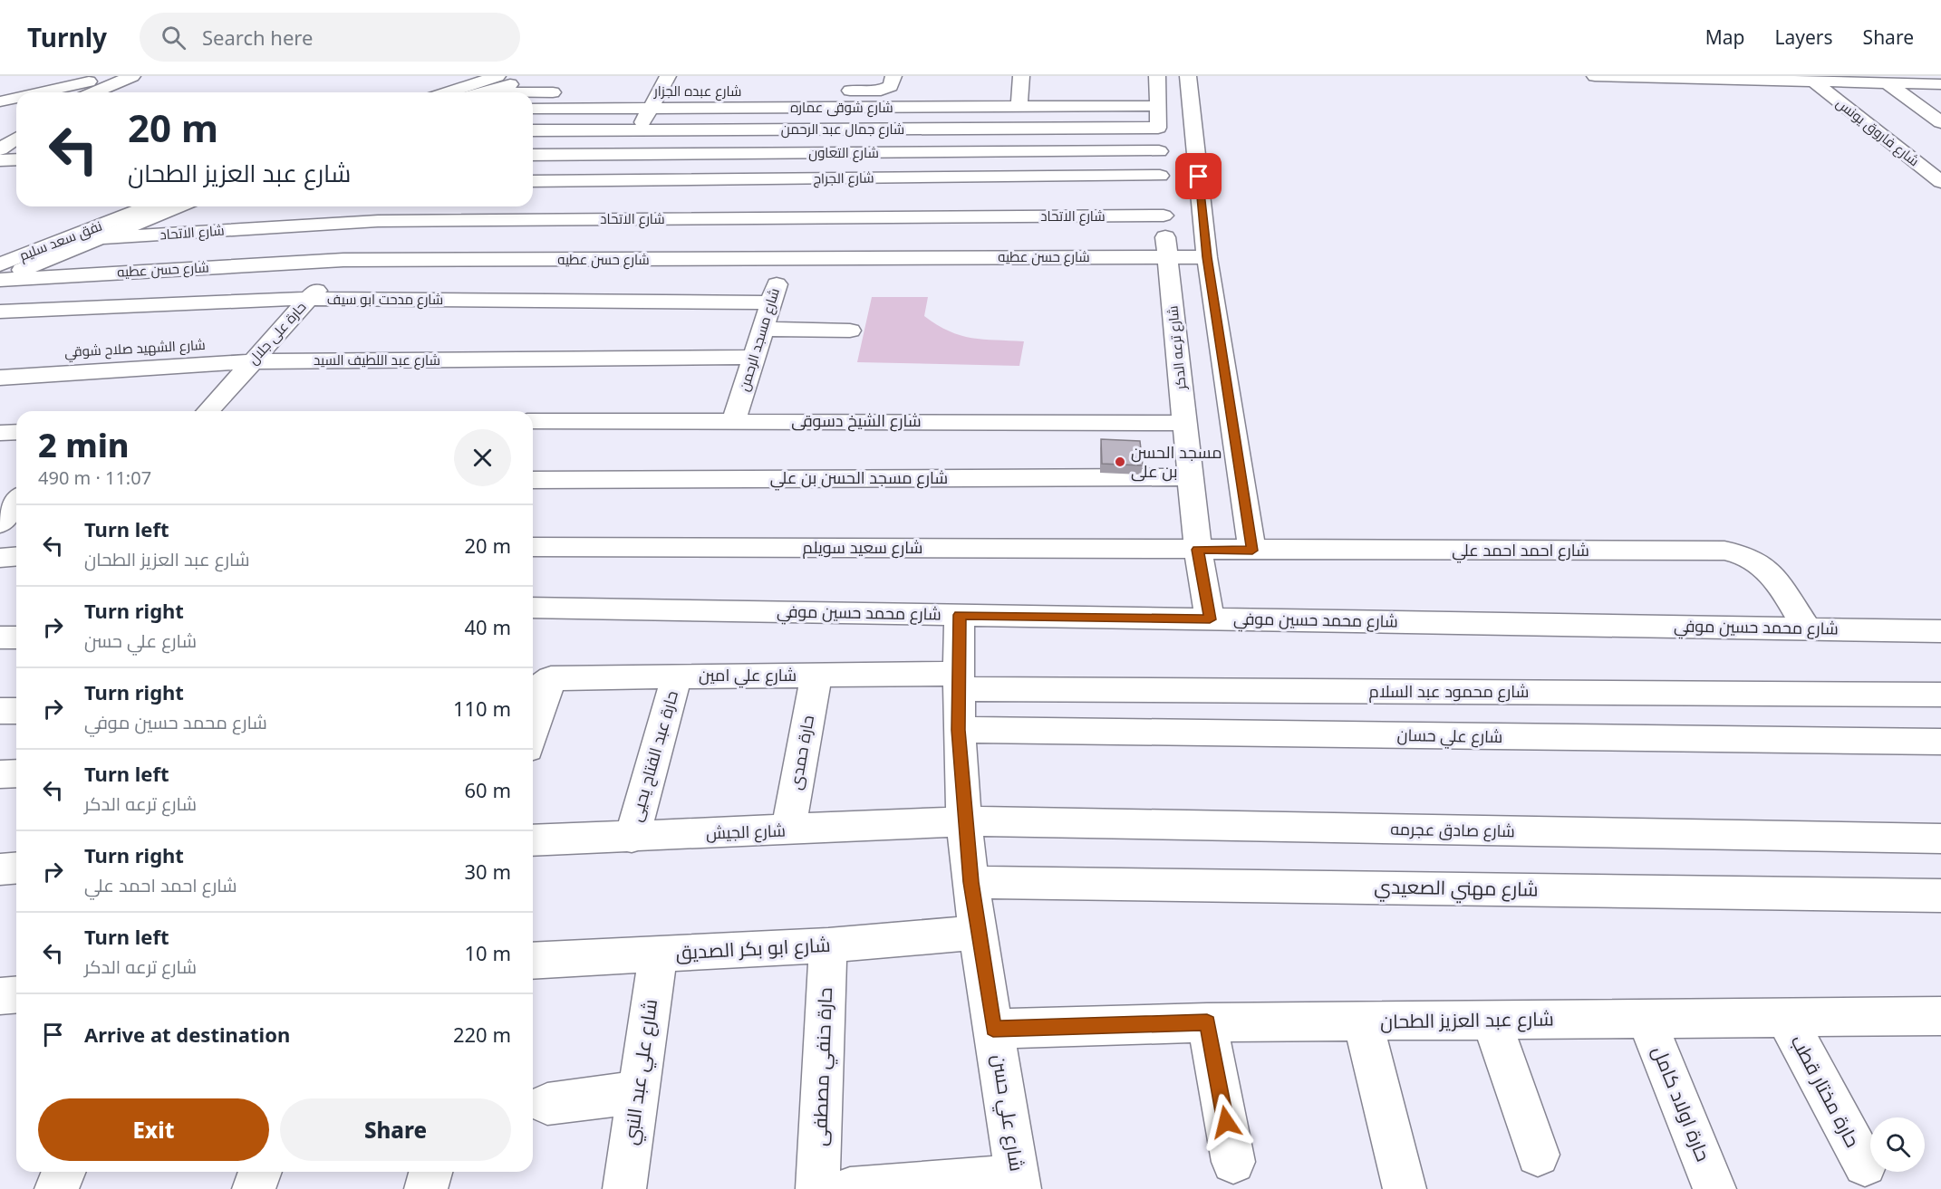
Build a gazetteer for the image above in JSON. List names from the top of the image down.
{
  "streets": {
    "street": [
      "شارع عبده الجزار",
      "شارع شوقى عماره",
      "شارع جمال عبد الرحمن",
      "شارع فاروق يونس",
      "شارع التعاون",
      "شارع الجراج",
      "شارع الاتحاد",
      "نفق سعد سليم",
      "شارع حسن عطيه",
      "شارع مدحت ابو سيف",
      "حارة على جلال",
      "شارع مسجد الرحمن",
      "شارع ترعه الدكر",
      "شارع الشهيد صلاح شوقي",
      "شارع عبد اللطيف السيد",
      "شارع الشيخ دسوقى",
      "شارع مسجد الحسن بن علي",
      "شارع سعيد سويلم",
      "شارع احمد احمد علي",
      "شارع محمد حسين موفي",
      "شارع علي امين",
      "شارع محمود عبد السلام",
      "شارع علي حسان",
      "حارة حمدى",
      "حارة عبد الفتاح يحيى",
      "شارع صادق عجرمه",
      "شارع الجيش",
      "شارع مهني الصعيدي",
      "شارع ابو بكر الصديق",
      "شارع عبد العزيز الطحان",
      "حارة حنفي مصطفى",
      "شارع علي عبد النبي",
      "حارة مختار قطب",
      "حارة اولاد كامل",
      "شارع علي حسن"
    ]
  },
  "crossings": [
    ["شارع شوقى عماره", "شارع ترعه الدكر"],
    ["شارع جمال عبد الرحمن", "شارع ترعه الدكر"],
    ["شارع التعاون", "شارع ترعه الدكر"],
    ["شارع الجراج", "شارع ترعه الدكر"],
    ["شارع الاتحاد", "حارة على جلال"],
    ["شارع الاتحاد", "شارع ترعه الدكر"],
    ["شارع حسن عطيه", "حارة على جلال"],
    ["شارع حسن عطيه", "شارع مسجد الرحمن"],
    ["شارع حسن عطيه", "شارع ترعه الدكر"],
    ["شارع مدحت ابو سيف", "حارة على جلال"],
    ["شارع مدحت ابو سيف", "شارع مسجد الرحمن"],
    ["حارة على جلال", "شارع الشهيد صلاح شوقي"],
    ["حارة على جلال", "شارع عبد اللطيف السيد"],
    ["شارع مسجد الرحمن", "شارع عبد اللطيف السيد"],
    ["شارع مسجد الرحمن", "شارع الشيخ دسوقى"],
    ["شارع ترعه الدكر", "شارع الشيخ دسوقى"],
    ["شارع ترعه الدكر", "شارع مسجد الحسن بن علي"],
    ["شارع ترعه الدكر", "شارع سعيد سويلم"],
    ["شارع ترعه الدكر", "شارع احمد احمد علي"],
    ["شارع ترعه الدكر", "شارع محمد حسين موفي"],
    ["شارع سعيد سويلم", "شارع احمد احمد علي"],
    ["شارع احمد احمد علي", "شارع محمد حسين موفي"],
    ["شارع محمد حسين موفي", "شارع علي حسن"],
    ["شارع علي امين", "شارع محمود عبد السلام"],
    ["شارع علي امين", "حارة حمدى"],
    ["شارع علي امين", "حارة عبد الفتاح يحيى"],
    ["شارع علي امين", "شارع علي حسن"],
    ["شارع محمود عبد السلام", "شارع علي حسن"],
    ["شارع علي حسان", "شارع علي حسن"],
    ["حارة حمدى", "شارع الجيش"],
    ["حارة عبد الفتاح يحيى", "شارع الجيش"],
    ["شارع صادق عجرمه", "شارع الجيش"],
    ["شارع صادق عجرمه", "شارع علي حسن"],
    ["شارع الجيش", "شارع علي حسن"],
    ["شارع مهني الصعيدي", "شارع علي حسن"],
    ["شارع ابو بكر الصديق", "حارة حنفي مصطفى"],
    ["شارع ابو بكر الصديق", "شارع علي عبد النبي"],
    ["شارع ابو بكر الصديق", "شارع علي حسن"],
    ["شارع عبد العزيز الطحان", "حارة مختار قطب"],
    ["شارع عبد العزيز الطحان", "حارة اولاد كامل"],
    ["شارع عبد العزيز الطحان", "شارع علي حسن"]
  ],
  "places": ["مسجد الحسن بن على"],
  "page": {
    "header": "Turnly",
    "search": "Search here",
    "nav": ["Map", "Layers", "Share"],
    "turn": ["20 m", "شارع عبد العزيز الطحان"],
    "heading": ["2 min", "490 m · 11:07"],
    "list": [
      {
        "name": "Turn left",
        "note": "شارع عبد العزيز الطحان",
        "value": "20 m"
      },
      {
        "name": "Turn right",
        "note": "شارع علي حسن",
        "value": "40 m"
      },
      {
        "name": "Turn right",
        "note": "شارع محمد حسين موفي",
        "value": "110 m"
      },
      {
        "name": "Turn left",
        "note": "شارع ترعه الدكر",
        "value": "60 m"
      },
      {
        "name": "Turn right",
        "note": "شارع احمد احمد علي",
        "value": "30 m"
      },
      {
        "name": "Turn left",
        "note": "شارع ترعه الدكر",
        "value": "10 m"
      },
      {
        "name": "Arrive at destination",
        "value": "220 m"
      }
    ],
    "buttons": ["Exit", "Share"]
  }
}
